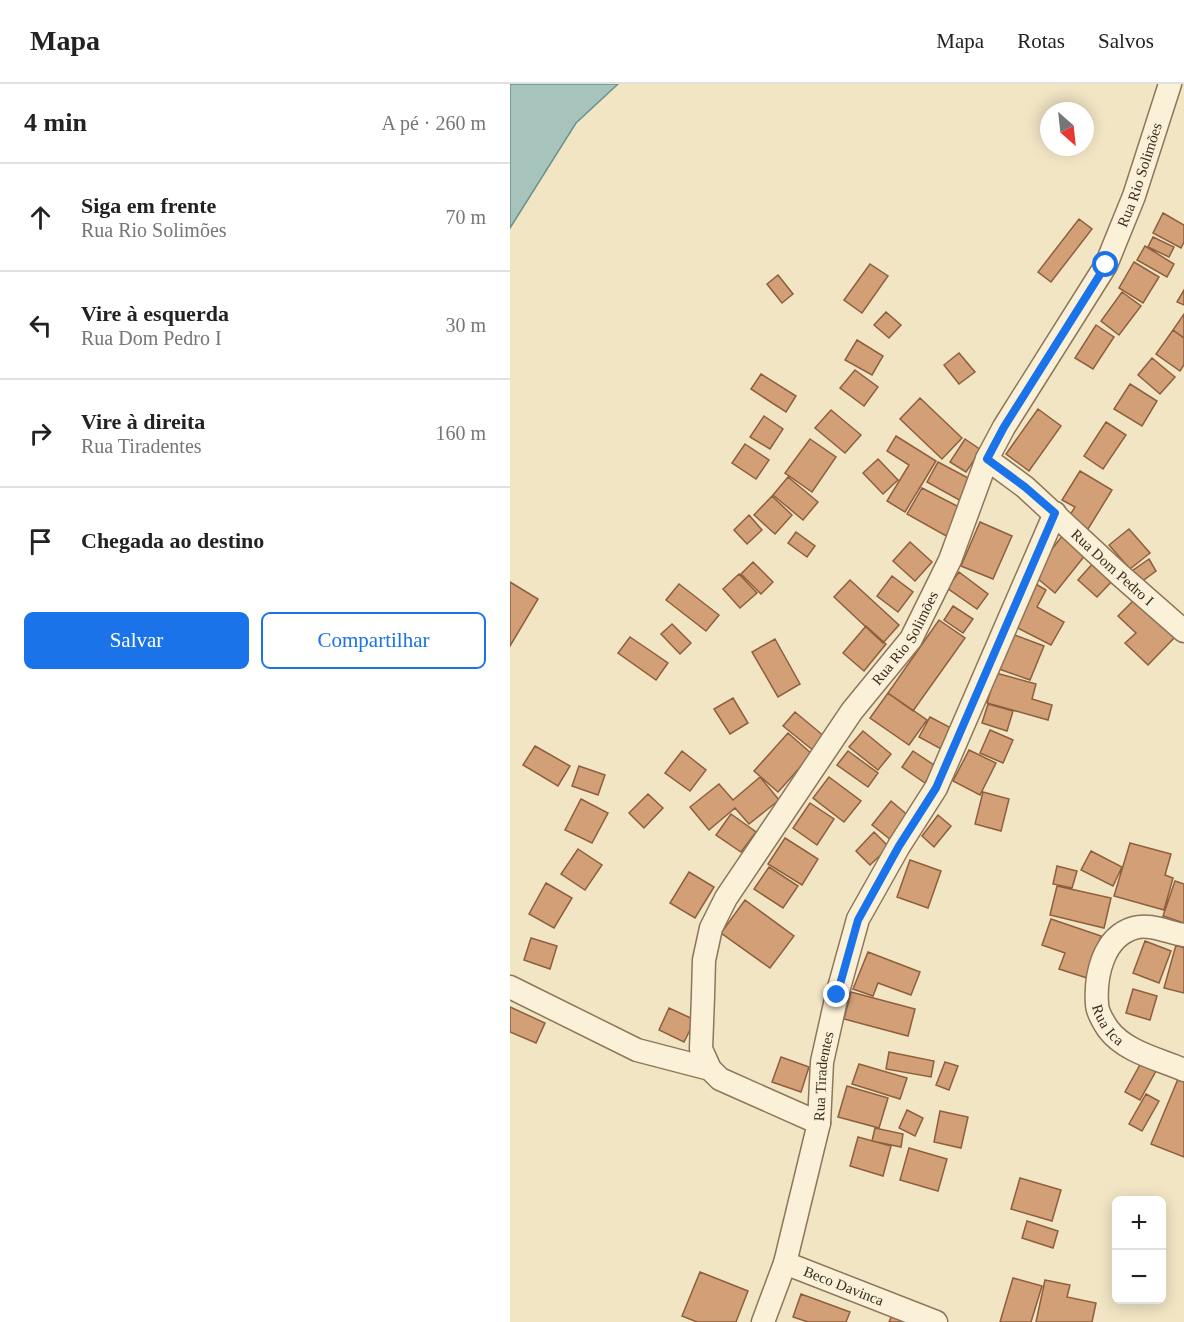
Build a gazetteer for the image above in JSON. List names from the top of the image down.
{
  "streets": {
    "street": [
      "Rua Rio Solimões",
      "Rua Dom Pedro I",
      "Rua Ica",
      "Rua Tiradentes",
      "Beco Davinca"
    ]
  },
  "crossings": [
    ["Rua Rio Solimões", "Rua Dom Pedro I"],
    ["Rua Dom Pedro I", "Rua Tiradentes"],
    ["Rua Tiradentes", "Beco Davinca"]
  ],
  "north": "bottom right",
  "page": {
    "header": "Mapa",
    "nav": ["Mapa", "Rotas", "Salvos"],
    "heading": ["4 min", "A pé · 260 m"],
    "list": [
      ["Siga em frente", "Rua Rio Solimões", "70 m"],
      ["Vire à esquerda", "Rua Dom Pedro I", "30 m"],
      ["Vire à direita", "Rua Tiradentes", "160 m"],
      "Chegada ao destino"
    ],
    "buttons": ["Salvar", "Compartilhar"],
    "map_buttons": ["+", "−"]
  }
}
